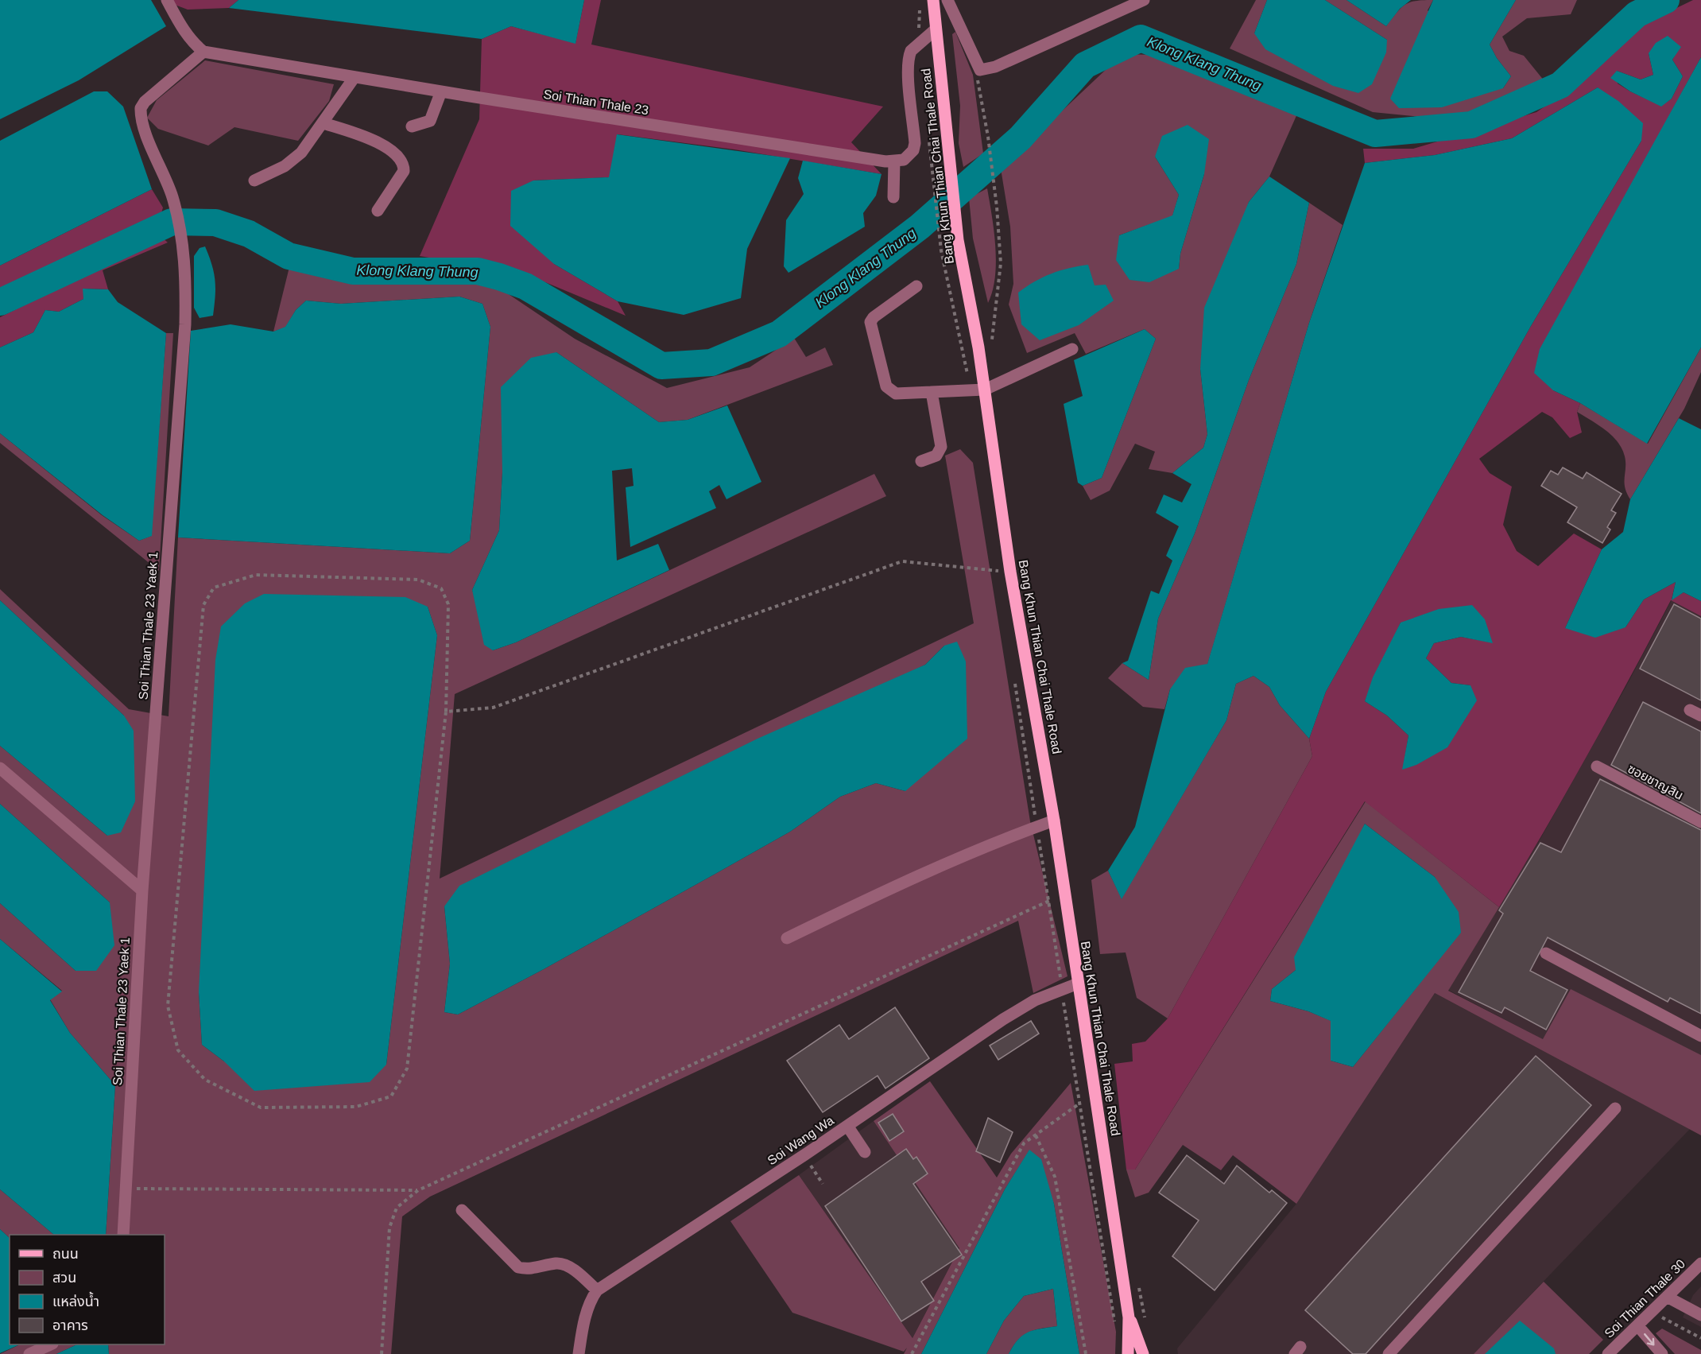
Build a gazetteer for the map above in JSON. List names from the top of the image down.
{
  "streets": {
    "main road": ["Bang Khun Thian Chai Thale Road"],
    "street": [
      "Soi Thian Thale 23",
      "Soi Thian Thale 23 Yaek 1",
      "ซอยชาญสิน",
      "Soi Wang Wa",
      "Soi Thian Thale 30"
    ]
  },
  "crossings": [
    ["Soi Thian Thale 23", "Soi Thian Thale 23 Yaek 1"],
    ["Bang Khun Thian Chai Thale Road", "Soi Wang Wa"]
  ],
  "water": ["Klong Klang Thung"],
  "legend": [
    "ถนน",
    "สวน",
    "แหล่งน้ำ",
    "อาคาร"
  ]
}
